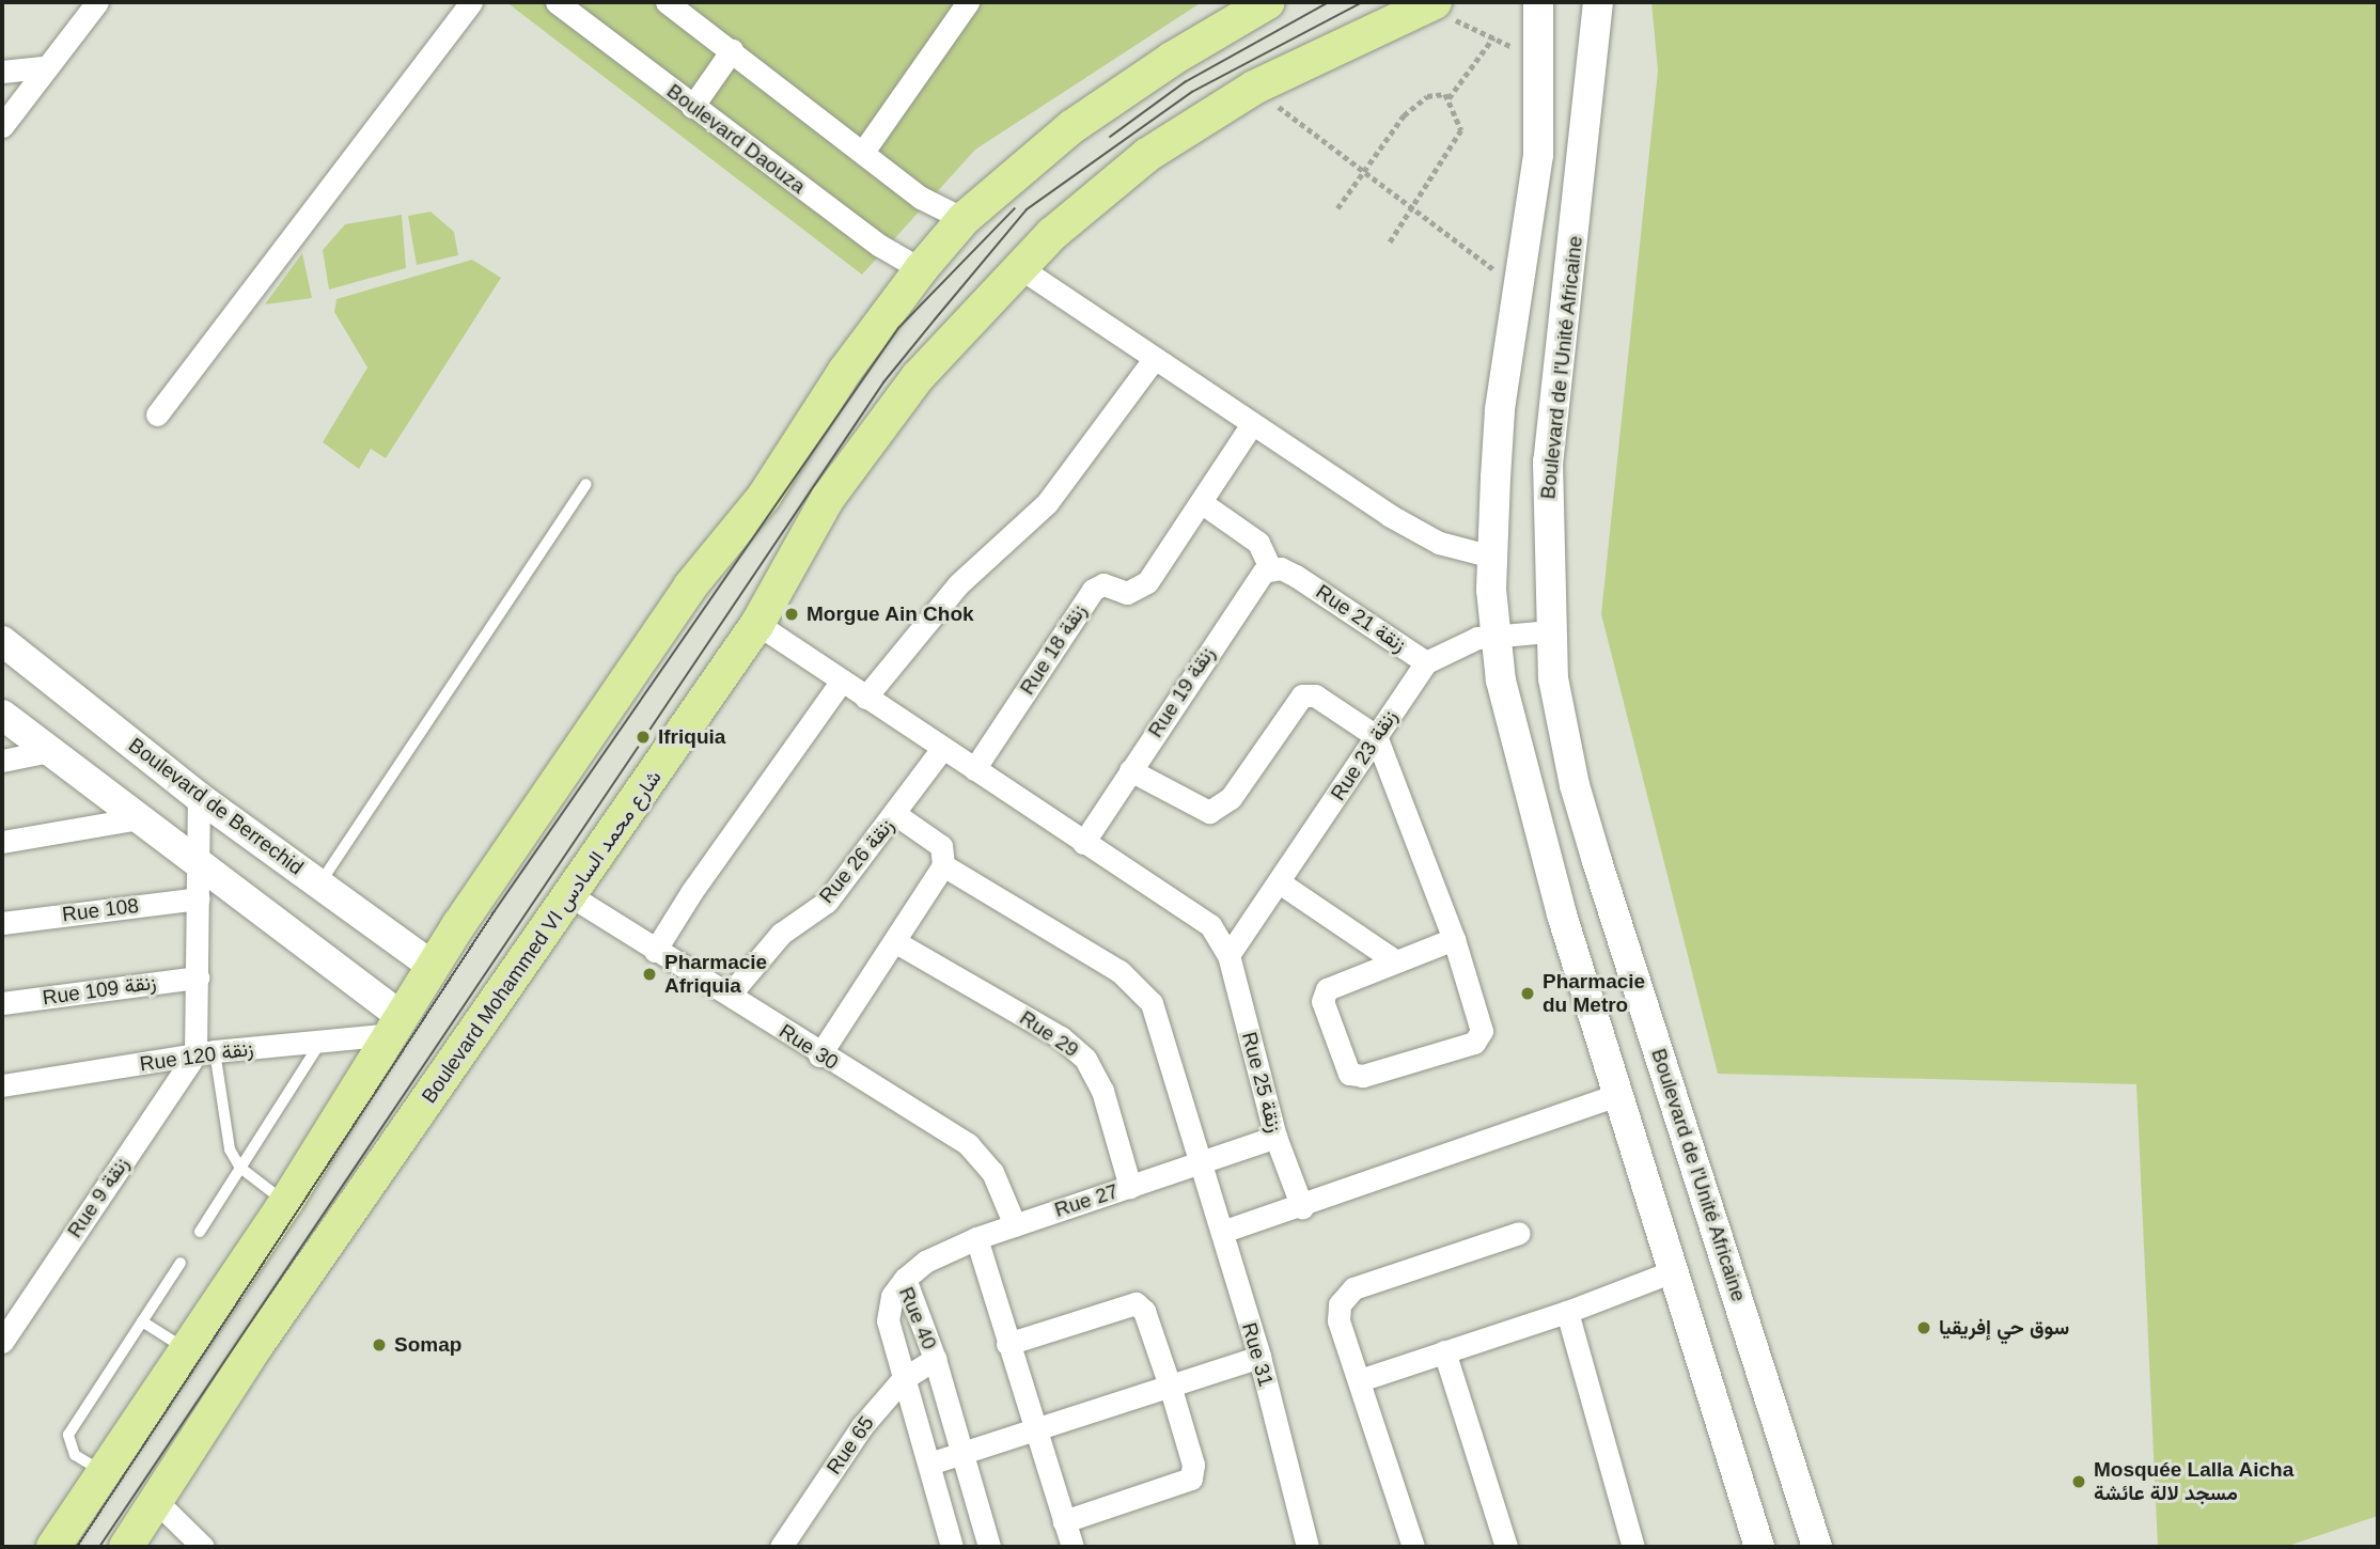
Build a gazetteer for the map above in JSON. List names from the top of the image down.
{
  "streets": {
    "main road": ["Boulevard de l'Unité Africaine", "Boulevard de Berrechid", "Boulevard Mohammed VI شارع محمد السادس"],
    "street": [
      "Boulevard Daouza",
      "Rue 21 زنقة",
      "Rue 18 زنقة",
      "Rue 19 زنقة",
      "Rue 23 زنقة",
      "Rue 26 زنقة",
      "Rue 108",
      "Rue 109 زنقة",
      "Rue 29",
      "Rue 30",
      "Rue 120 زنقة",
      "Rue 25 زنقة",
      "Rue 9 زنقة",
      "Rue 27",
      "Rue 40",
      "Rue 31",
      "Rue 65"
    ]
  },
  "crossings": [
    ["Boulevard de l'Unité Africaine", "Rue 23 زنقة"],
    ["Rue 21 زنقة", "Rue 19 زنقة"],
    ["Rue 21 زنقة", "Rue 23 زنقة"],
    ["Rue 18 زنقة", "Rue 25 زنقة"],
    ["Rue 19 زنقة", "Rue 25 زنقة"],
    ["Rue 23 زنقة", "Rue 25 زنقة"],
    ["Rue 26 زنقة", "Rue 30"],
    ["Rue 26 زنقة", "Rue 25 زنقة"],
    ["Boulevard Mohammed VI شارع محمد السادس", "Rue 30"],
    ["Boulevard Mohammed VI شارع محمد السادس", "Rue 25 زنقة"],
    ["Rue 29", "Rue 27"],
    ["Rue 30", "Rue 27"],
    ["Rue 120 زنقة", "Rue 9 زنقة"],
    ["Rue 25 زنقة", "Rue 27"],
    ["Rue 27", "Rue 40"],
    ["Rue 27", "Rue 31"],
    ["Rue 40", "Rue 65"]
  ],
  "places": [
    "Morgue Ain Chok",
    "Ifriquia",
    "Pharmacie Afriquia",
    "Pharmacie du Metro",
    "سوق حي إفريقيا",
    "Somap",
    "Mosquée Lalla Aicha مسجد لالة عائشة"
  ]
}
